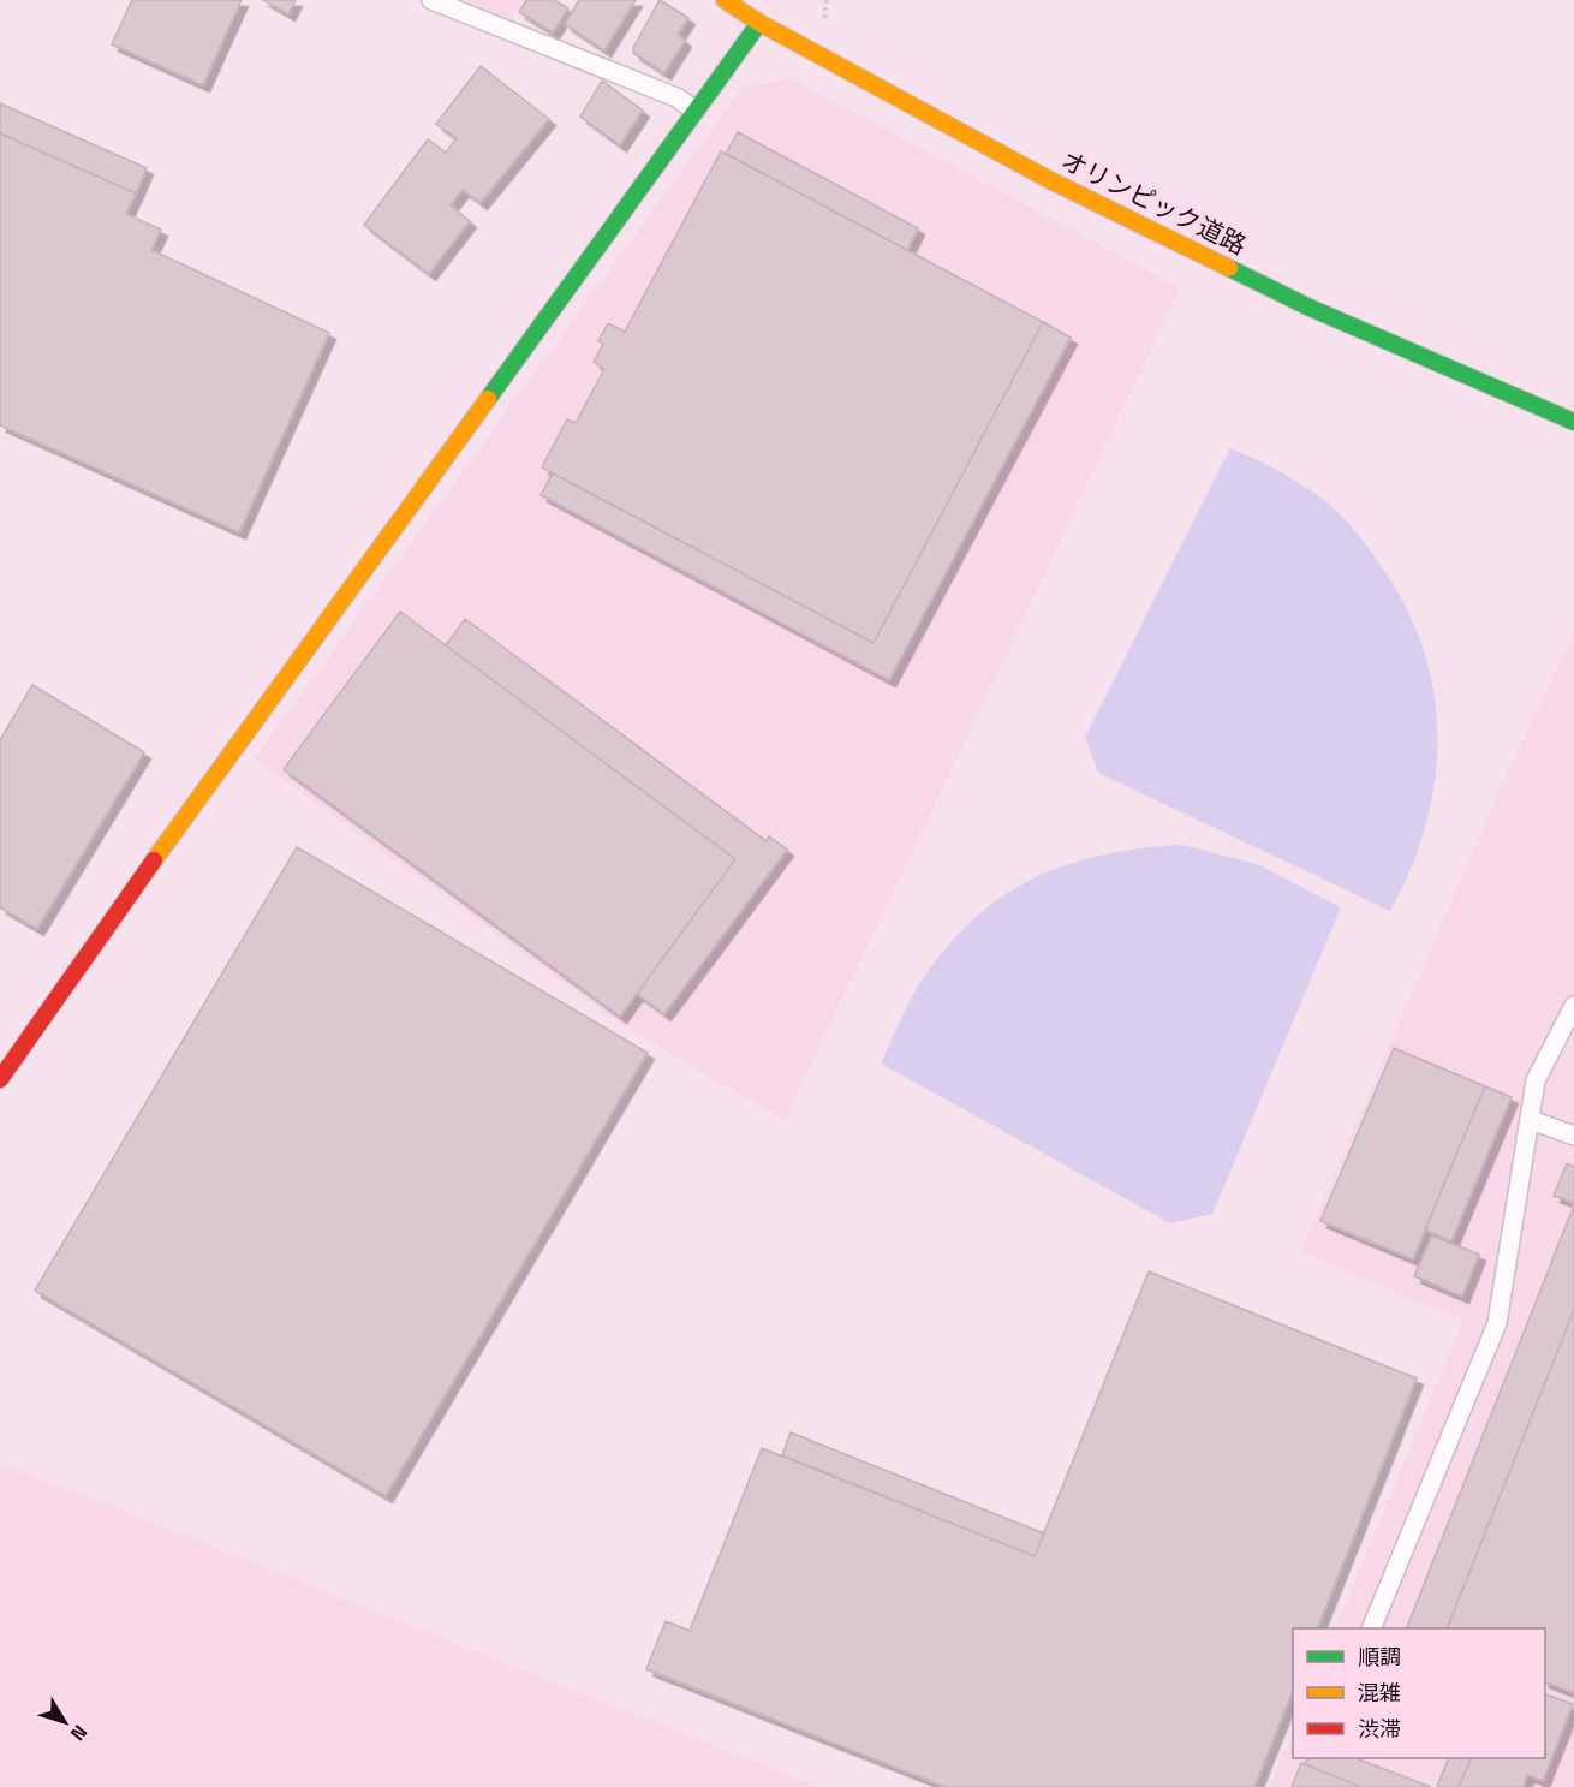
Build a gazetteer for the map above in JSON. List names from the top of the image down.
{
  "streets": {
    "street": ["オリンピック道路"]
  },
  "legend": ["順調", "混雑", "渋滞"],
  "north": "bottom right"
}
